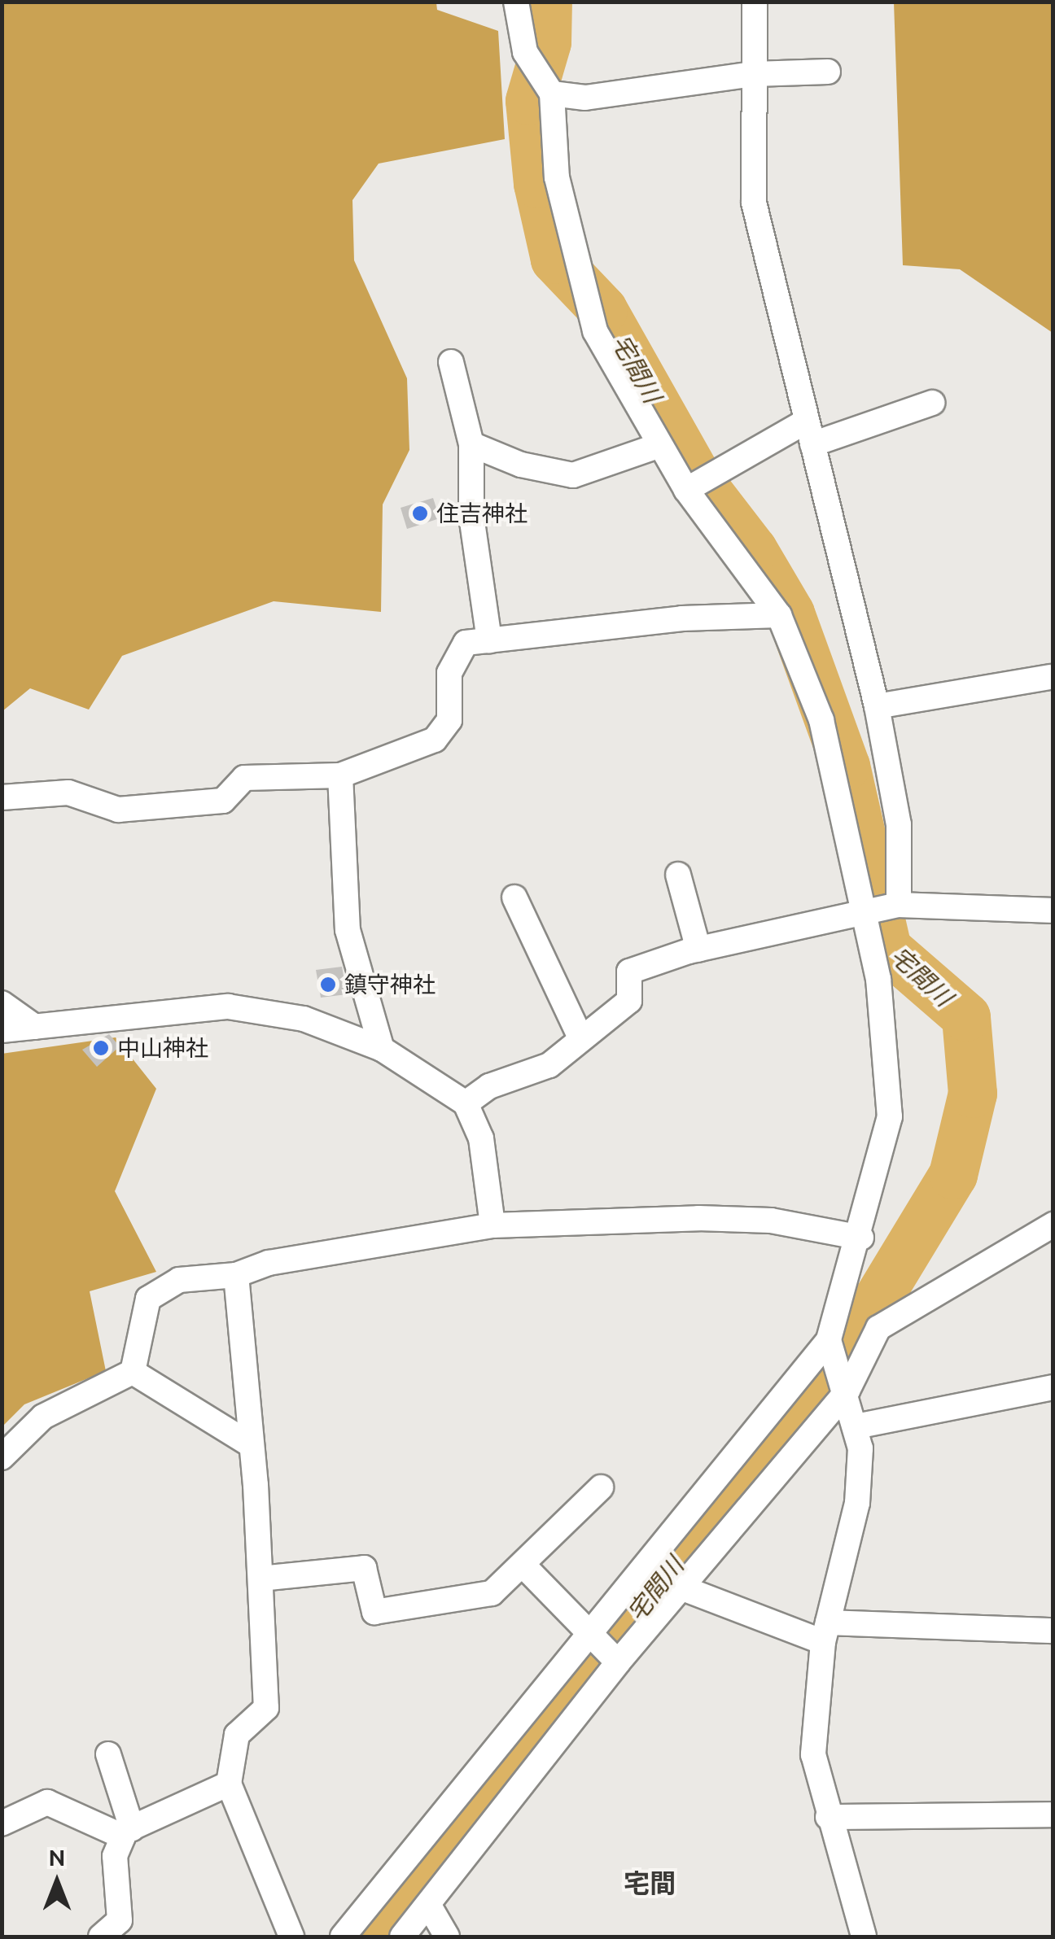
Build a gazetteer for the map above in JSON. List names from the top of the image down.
{
  "districts": ["宅間"],
  "water": ["宅間川"],
  "places": ["住吉神社", "鎮守神社", "中山神社"],
  "north": "top"
}
